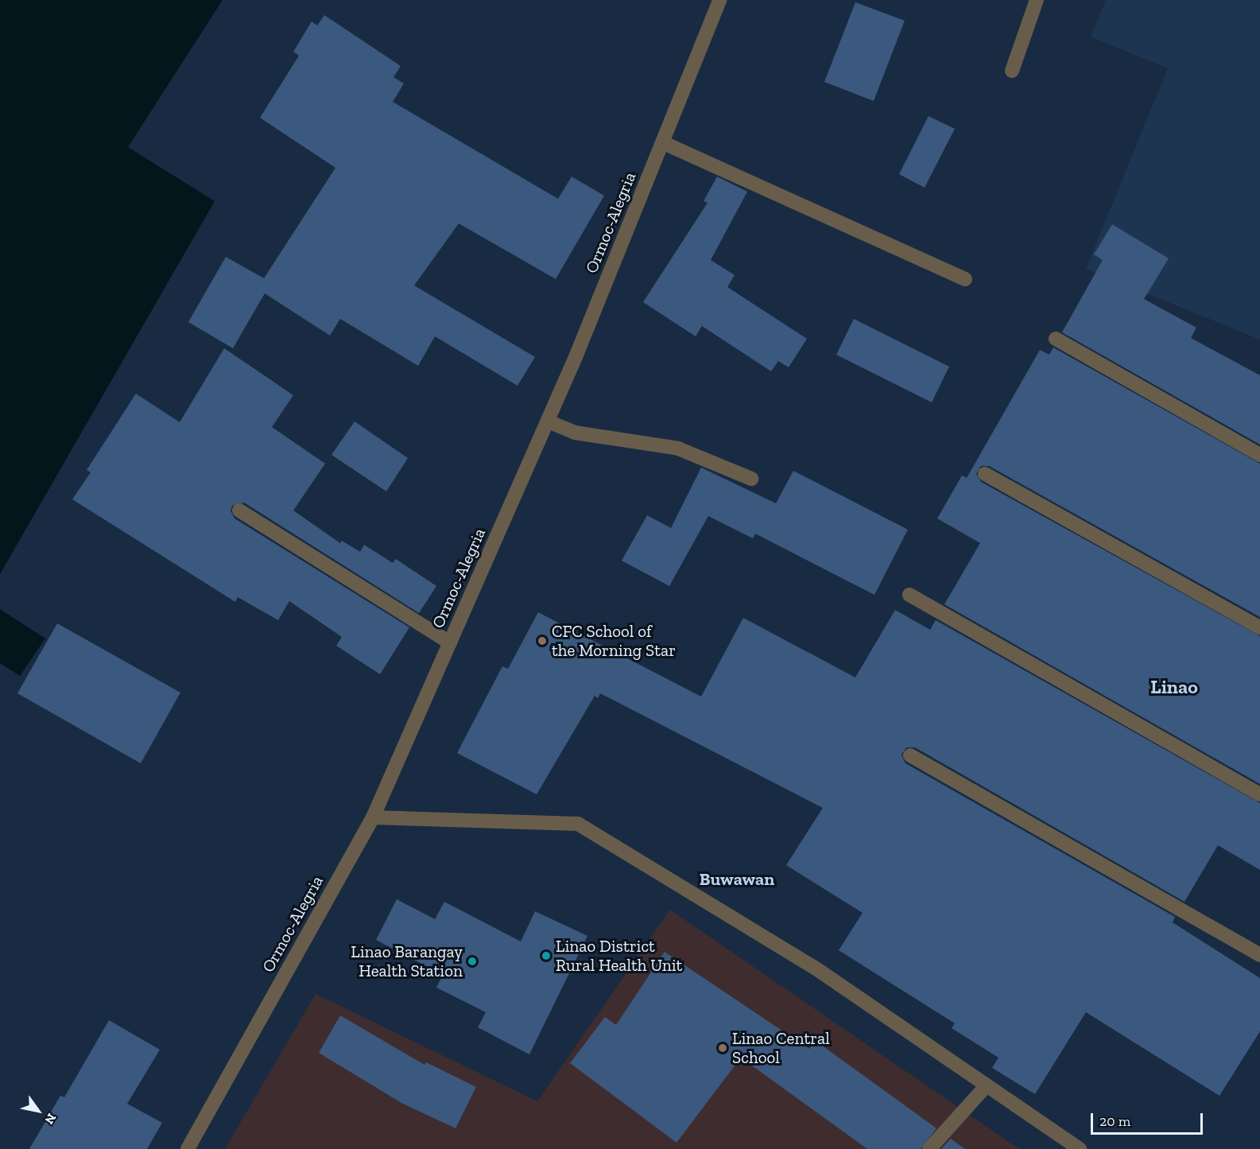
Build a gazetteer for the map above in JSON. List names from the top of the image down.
{
  "streets": {
    "street": ["Ormoc-Alegria"]
  },
  "districts": ["Linao", "Buwawan"],
  "places": [
    "CFC School of the Morning Star",
    "Linao District Rural Health Unit",
    "Linao Barangay Health Station",
    "Linao Central School"
  ],
  "scale_bar": "20 m",
  "north": "bottom right"
}
